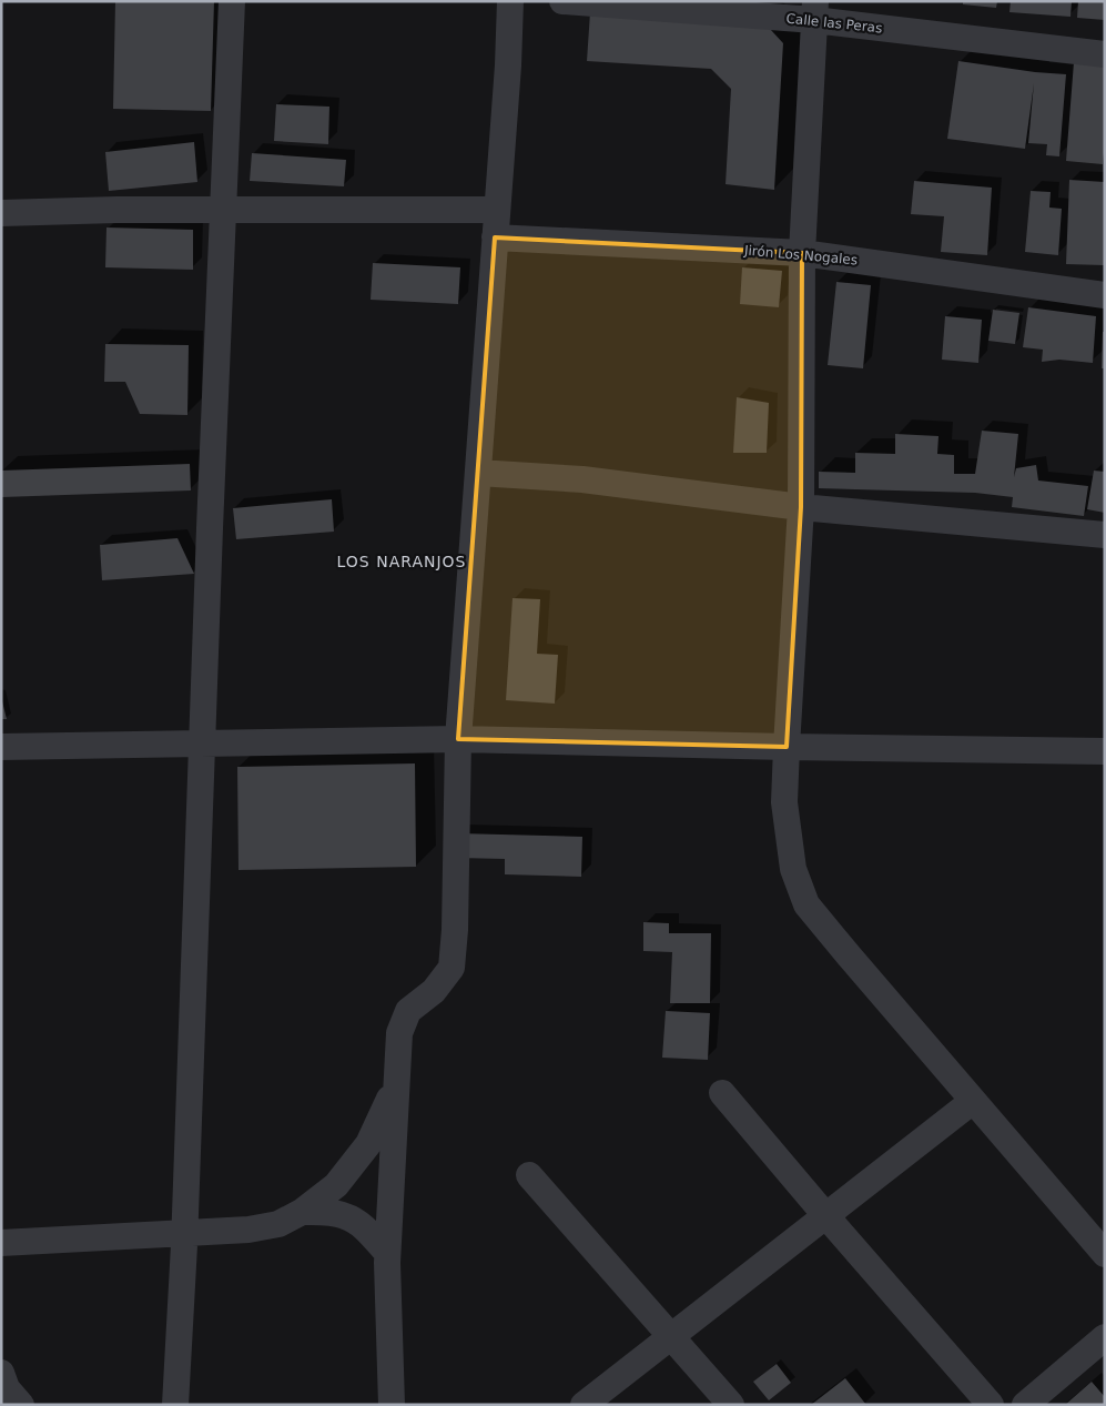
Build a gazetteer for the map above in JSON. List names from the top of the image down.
{
  "streets": {
    "street": ["Calle las Peras", "Jirón Los Nogales"]
  },
  "districts": ["LOS NARANJOS"]
}
